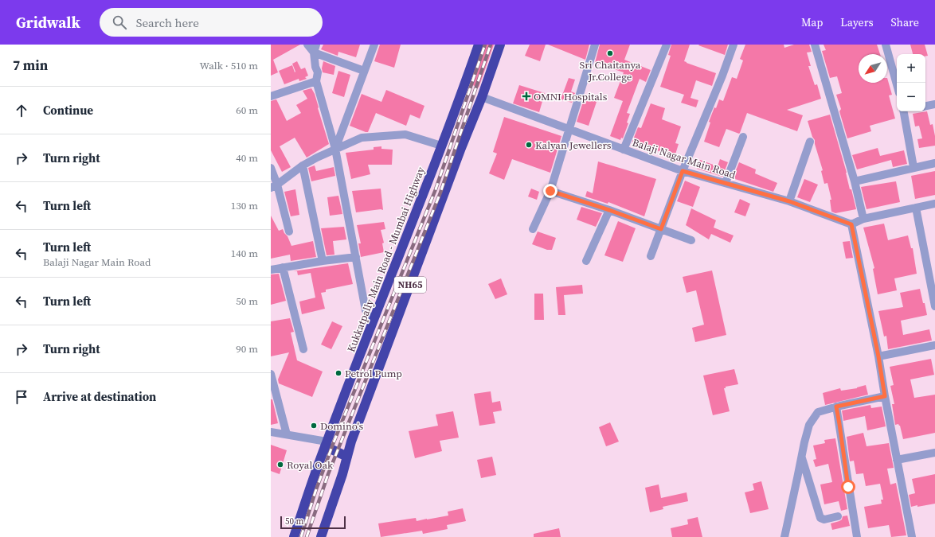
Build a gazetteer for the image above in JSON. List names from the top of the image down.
{
  "streets": {
    "highway": ["Kukkatpally Main Road - Mumbai Highway", "NH65"],
    "street": ["Balaji Nagar Main Road"]
  },
  "crossings": [
    ["Balaji Nagar Main Road", "NH65"]
  ],
  "places": {
    "other": [
      "Sri Chaitanya Jr.College",
      "Kalyan Jewellers",
      "Petrol Pump",
      "Domino's",
      "Royal Oak"
    ],
    "health": ["OMNI Hospitals"]
  },
  "scale_bar": "50 m",
  "north": "bottom left",
  "page": {
    "header": "Gridwalk",
    "search": "Search here",
    "nav": ["Map", "Layers", "Share"],
    "heading": ["7 min", "Walk · 510 m"],
    "map_buttons": ["+", "−"],
    "list": [
      ["Continue", "60 m"],
      ["Turn right", "40 m"],
      ["Turn left", "130 m"],
      ["Turn left", "Balaji Nagar Main Road", "140 m"],
      ["Turn left", "50 m"],
      ["Turn right", "90 m"],
      "Arrive at destination"
    ],
    "scale": "50 m"
  }
}
